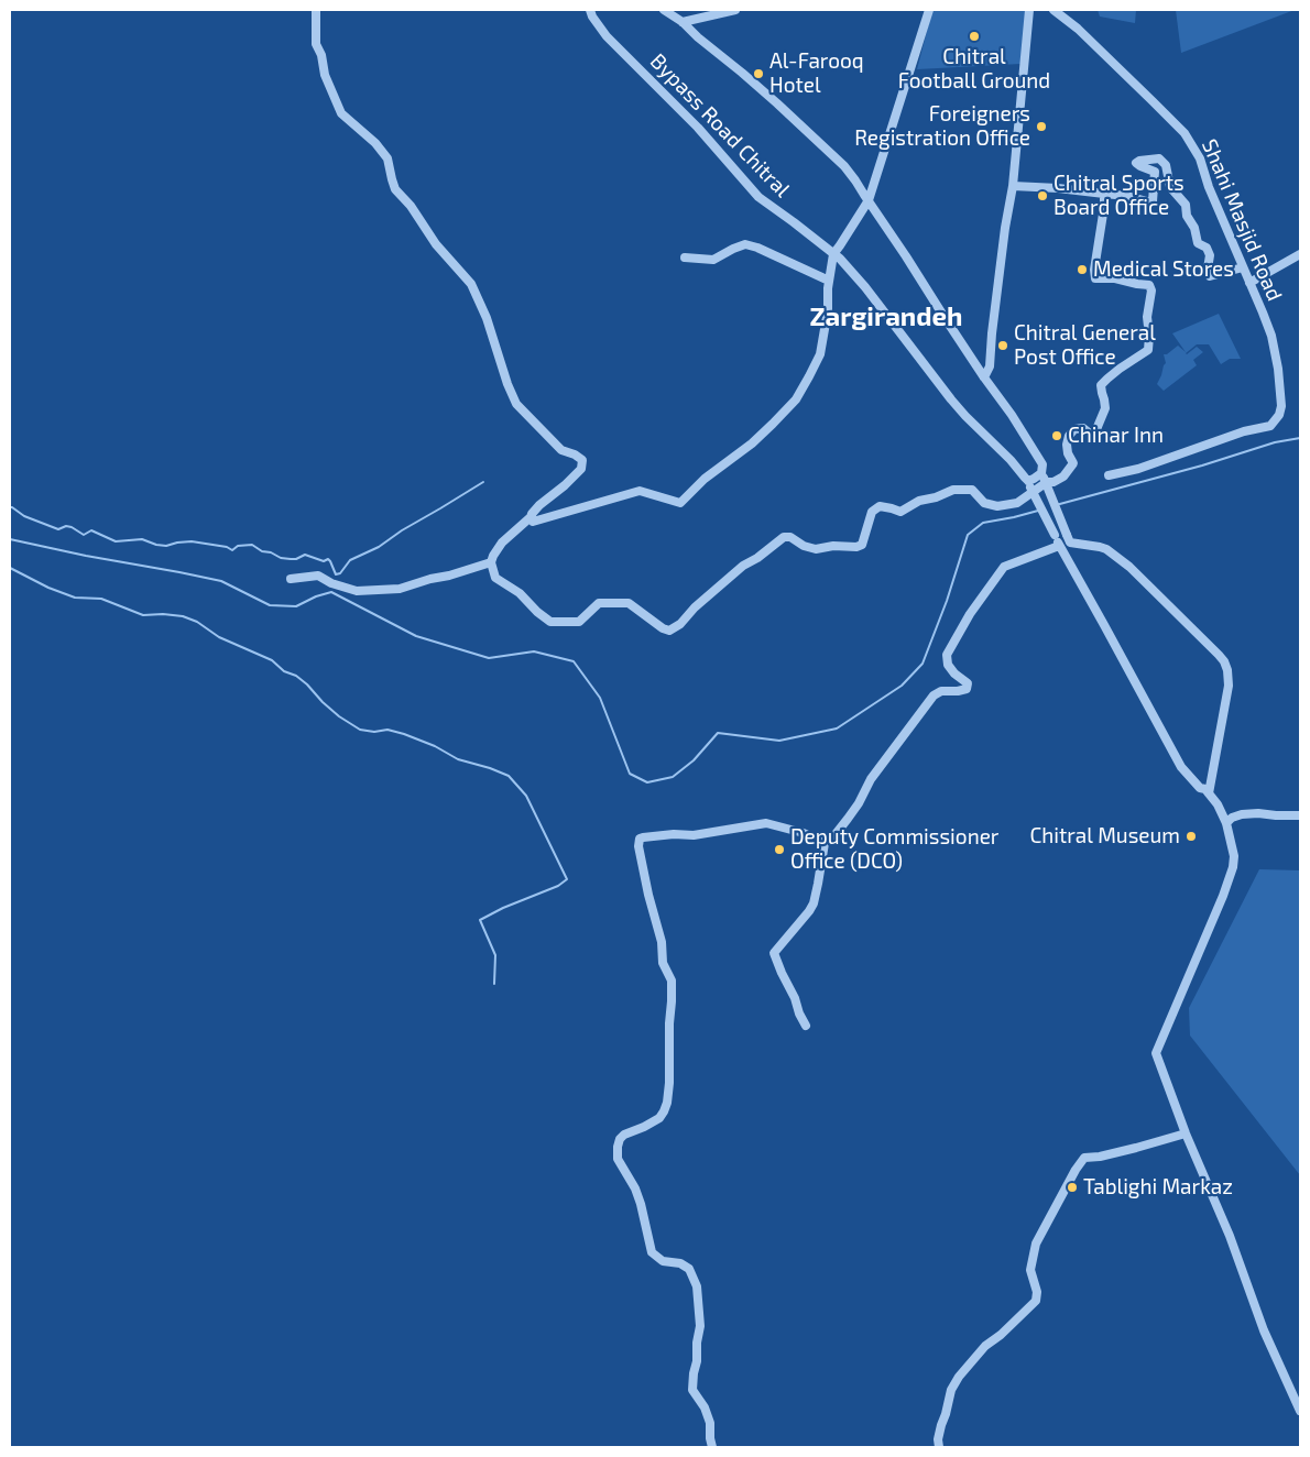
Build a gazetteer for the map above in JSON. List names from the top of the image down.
{
  "streets": {
    "street": ["Bypass Road Chitral", "Shahi Masjid Road"]
  },
  "districts": ["Zargirandeh"],
  "places": [
    "Chitral Football Ground",
    "Al-Farooq Hotel",
    "Foreigners Registration Office",
    "Chitral Sports Board Office",
    "Medical Stores",
    "Chitral General Post Office",
    "Chinar Inn",
    "Chitral Museum",
    "Deputy Commissioner Office (DCO)",
    "Tablighi Markaz"
  ]
}
